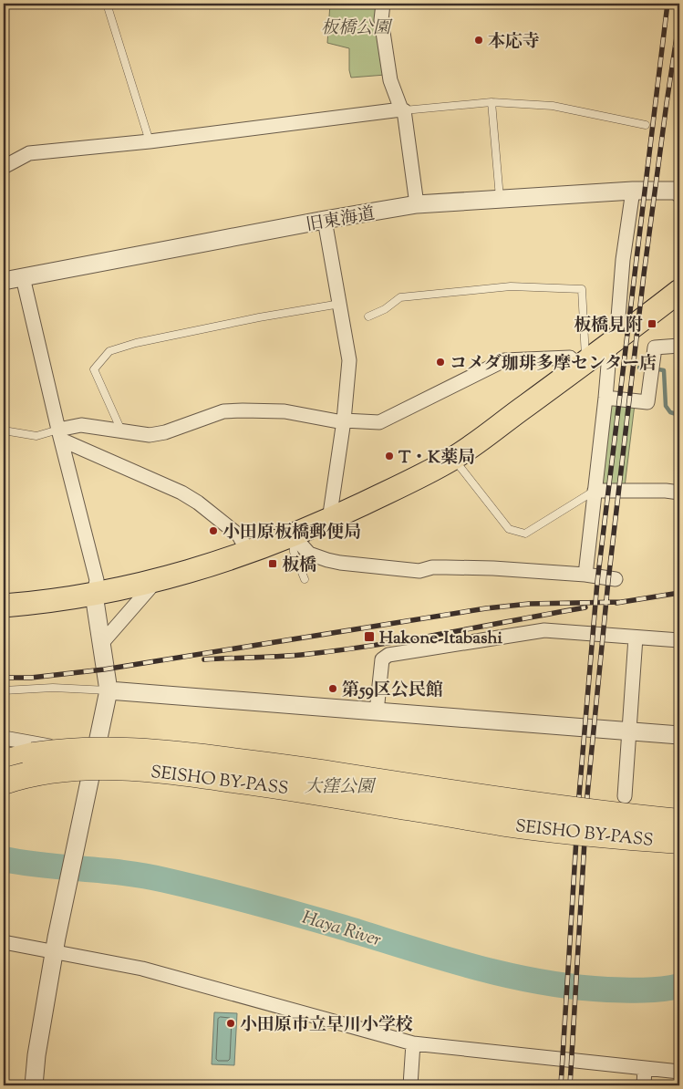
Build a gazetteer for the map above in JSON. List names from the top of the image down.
{
  "streets": {
    "highway": ["SEISHO BY-PASS"],
    "street": ["旧東海道"]
  },
  "water": ["Haya River"],
  "parks": ["板橋公園", "大窪公園"],
  "places": {
    "other": [
      "本応寺",
      "コメダ珈琲多摩センター店",
      "T・K薬局",
      "小田原板橋郵便局",
      "第59区公民館",
      "小田原市立早川小学校"
    ],
    "transit": ["板橋見附", "板橋", "Hakone-Itabashi"]
  }
}
